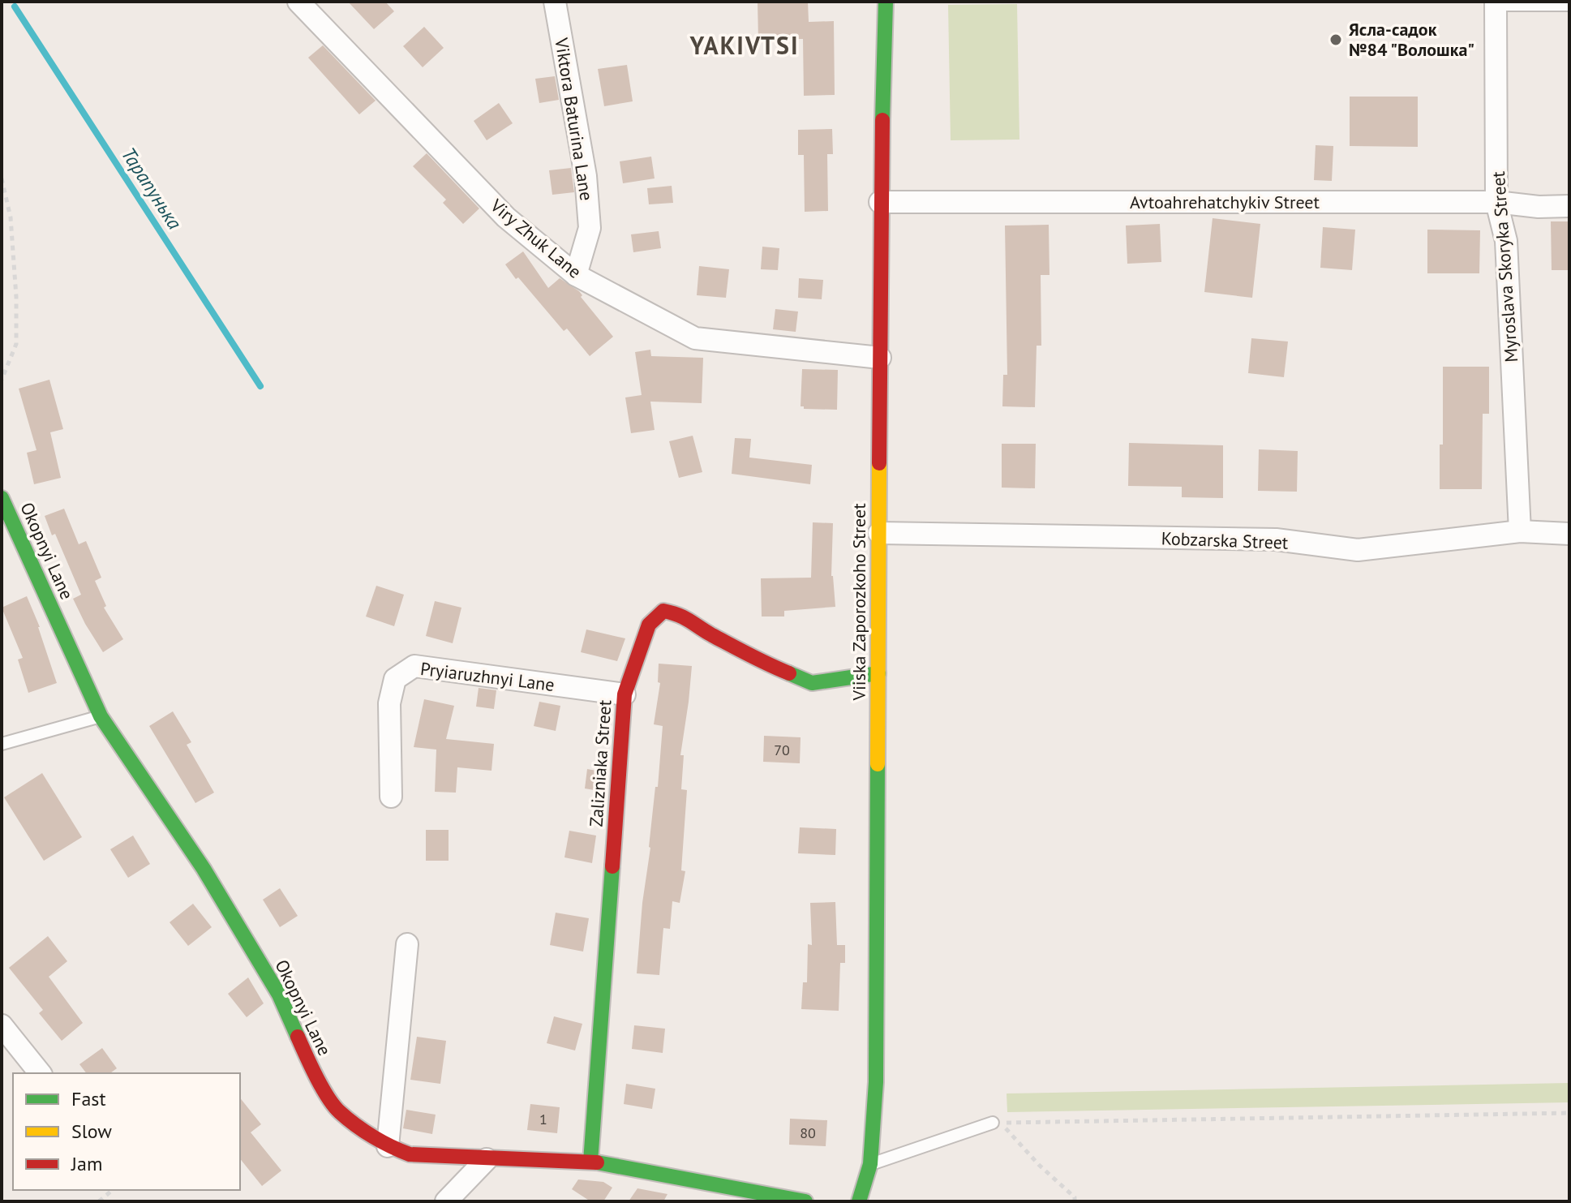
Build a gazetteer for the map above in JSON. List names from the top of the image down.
{
  "streets": {
    "street": [
      "Viktora Baturina Lane",
      "Avtoahrehatchykiv Street",
      "Viry Zhuk Lane",
      "Myroslava Skoryka Street",
      "Kobzarska Street",
      "Okopnyi Lane",
      "Viiska Zaporozkoho Street",
      "Pryiaruzhnyi Lane",
      "Zalizniaka Street"
    ]
  },
  "crossings": [
    ["Viktora Baturina Lane", "Viry Zhuk Lane"],
    ["Avtoahrehatchykiv Street", "Myroslava Skoryka Street"],
    ["Avtoahrehatchykiv Street", "Viiska Zaporozkoho Street"],
    ["Viry Zhuk Lane", "Viiska Zaporozkoho Street"],
    ["Myroslava Skoryka Street", "Kobzarska Street"],
    ["Kobzarska Street", "Viiska Zaporozkoho Street"],
    ["Okopnyi Lane", "Zalizniaka Street"],
    ["Viiska Zaporozkoho Street", "Zalizniaka Street"],
    ["Pryiaruzhnyi Lane", "Zalizniaka Street"]
  ],
  "districts": ["YAKIVTSI"],
  "water": ["Тарапунька"],
  "places": ["Ясла-садок №84 \"Волошка\""],
  "house_numbers": ["70", "1", "80"],
  "legend": ["Fast", "Slow", "Jam"]
}
